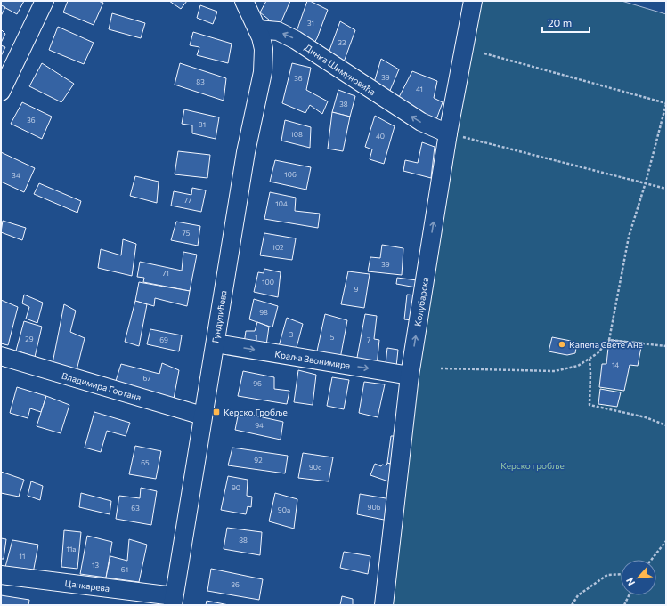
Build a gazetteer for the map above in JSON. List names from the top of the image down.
{
  "streets": {
    "street": [
      "Динка Шимуновића",
      "Колубарска",
      "Гундулићева",
      "Краља Звонимира",
      "Владимира Гортана",
      "Цанкарева"
    ]
  },
  "crossings": [
    ["Динка Шимуновића", "Колубарска"],
    ["Динка Шимуновића", "Гундулићева"],
    ["Колубарска", "Краља Звонимира"],
    ["Гундулићева", "Краља Звонимира"],
    ["Гундулићева", "Владимира Гортана"],
    ["Гундулићева", "Цанкарева"]
  ],
  "one_way": ["Динка Шимуновића", "Колубарска", "Краља Звонимира"],
  "parks": ["Керско гробље"],
  "places": {
    "other": ["Капела Свете Ане"],
    "transit": ["Керско Гробље"]
  },
  "house_numbers": [
    "31",
    "33",
    "39",
    "36",
    "83",
    "41",
    "38",
    "36",
    "81",
    "108",
    "40",
    "106",
    "34",
    "77",
    "104",
    "75",
    "102",
    "39",
    "71",
    "100",
    "9",
    "98",
    "3",
    "1",
    "5",
    "29",
    "69",
    "7",
    "14",
    "67",
    "96",
    "94",
    "92",
    "65",
    "90c",
    "90",
    "90b",
    "63",
    "90a",
    "88",
    "11a",
    "11",
    "13",
    "61",
    "86"
  ],
  "scale_bar": "20 m",
  "north": "bottom left"
}
